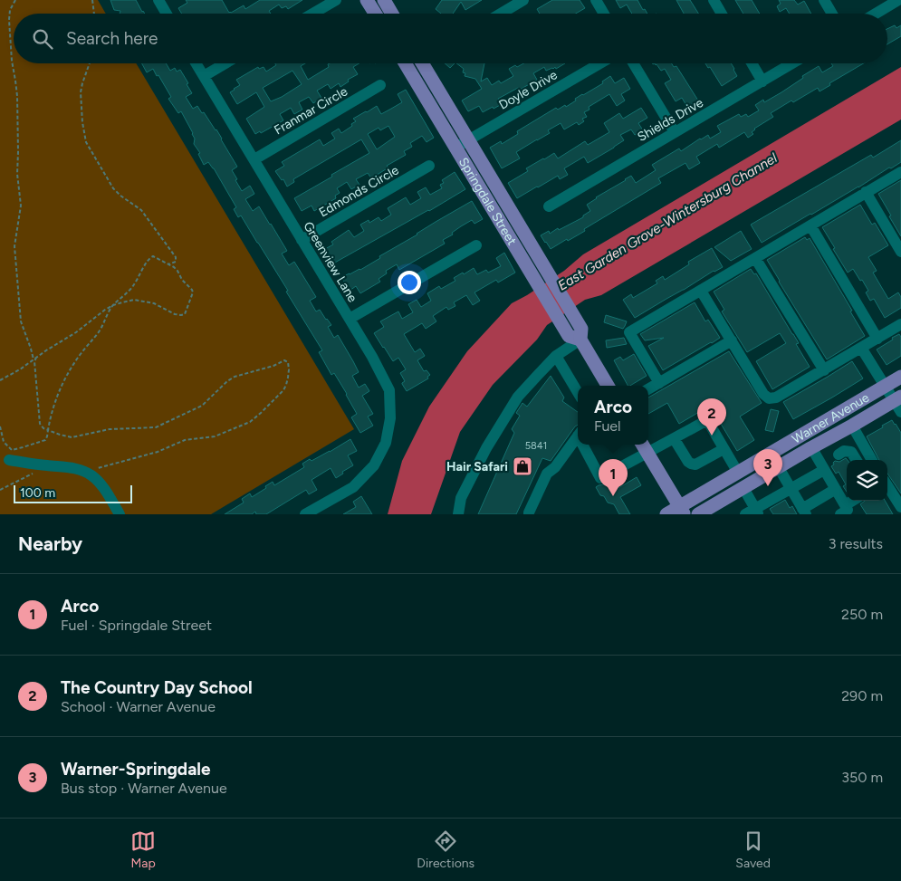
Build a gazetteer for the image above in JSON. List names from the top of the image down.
{
  "streets": {
    "main road": ["Springdale Street", "Warner Avenue"],
    "street": [
      "Doyle Drive",
      "Franmar Circle",
      "Shields Drive",
      "Edmonds Circle",
      "Greenview Lane"
    ]
  },
  "crossings": [
    ["Doyle Drive", "Springdale Street"],
    ["Franmar Circle", "Greenview Lane"],
    ["Edmonds Circle", "Greenview Lane"]
  ],
  "water": ["East Garden Grove-Wintersburg Channel"],
  "places": {
    "shop": ["Hair Safari"]
  },
  "house_numbers": ["5841"],
  "scale_bar": "100 m",
  "page": {
    "search": "Search here",
    "popup": ["Arco", "Fuel"],
    "pins": ["2", "3", "1"],
    "scale": "100 m",
    "heading": ["Nearby", "3 results"],
    "list": [
      {
        "mark": "1",
        "name": "Arco",
        "note": "Fuel · Springdale Street",
        "value": "250 m"
      },
      {
        "mark": "2",
        "name": "The Country Day School",
        "note": "School · Warner Avenue",
        "value": "290 m"
      },
      {
        "mark": "3",
        "name": "Warner-Springdale",
        "note": "Bus stop · Warner Avenue",
        "value": "350 m"
      }
    ],
    "nav": ["Map", "Directions", "Saved"]
  }
}
